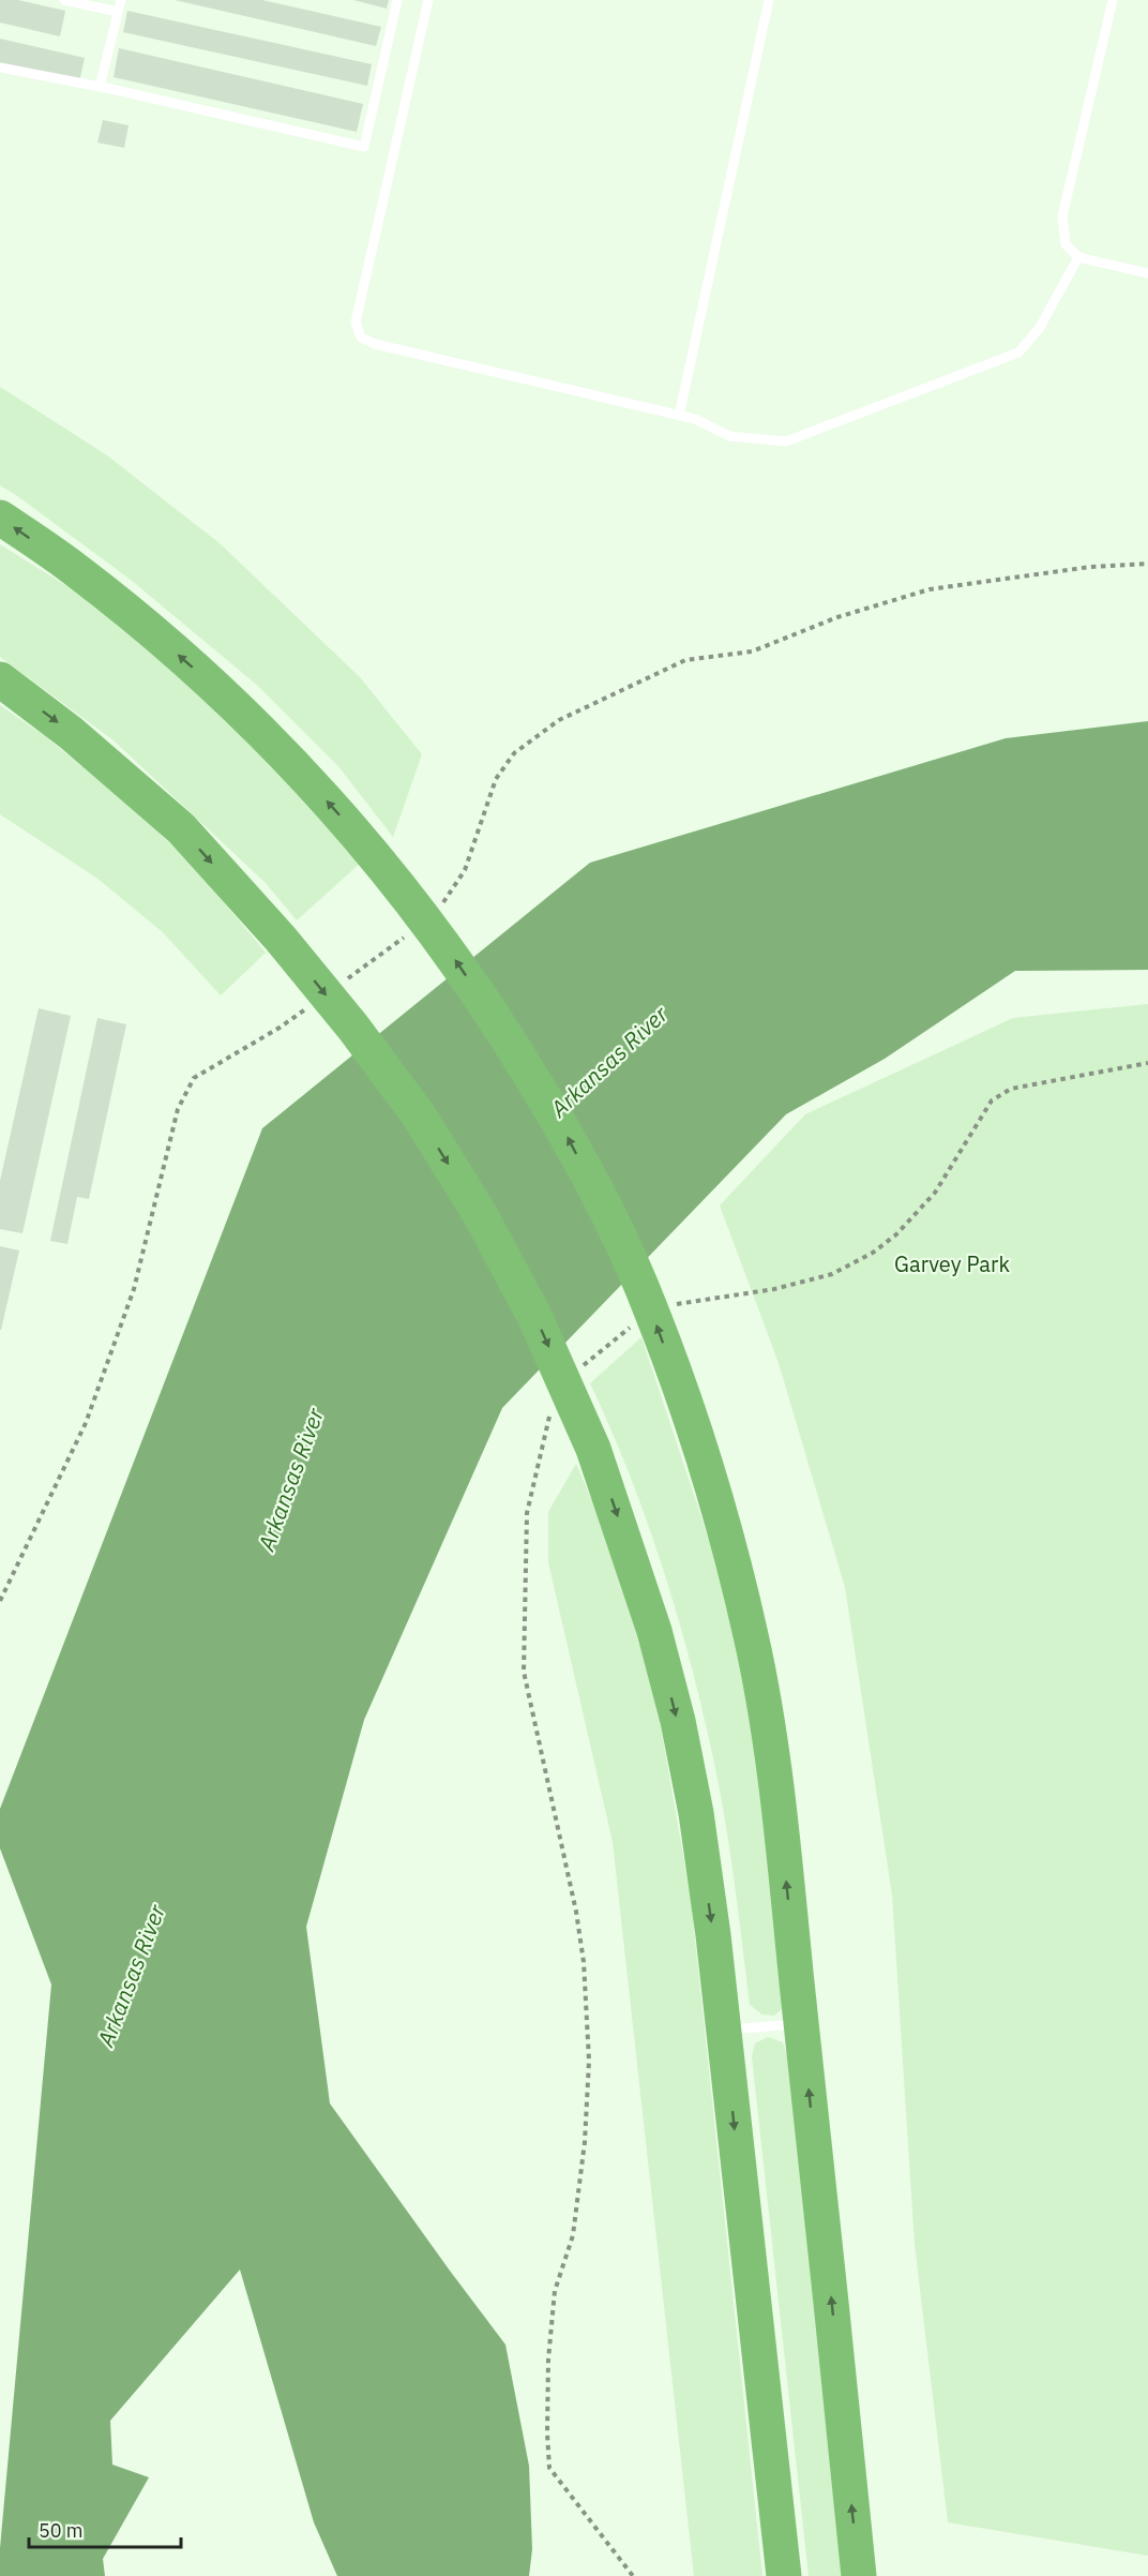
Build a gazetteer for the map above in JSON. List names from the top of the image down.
{
  "water": ["Arkansas River"],
  "parks": ["Garvey Park"],
  "scale_bar": "50 m"
}
